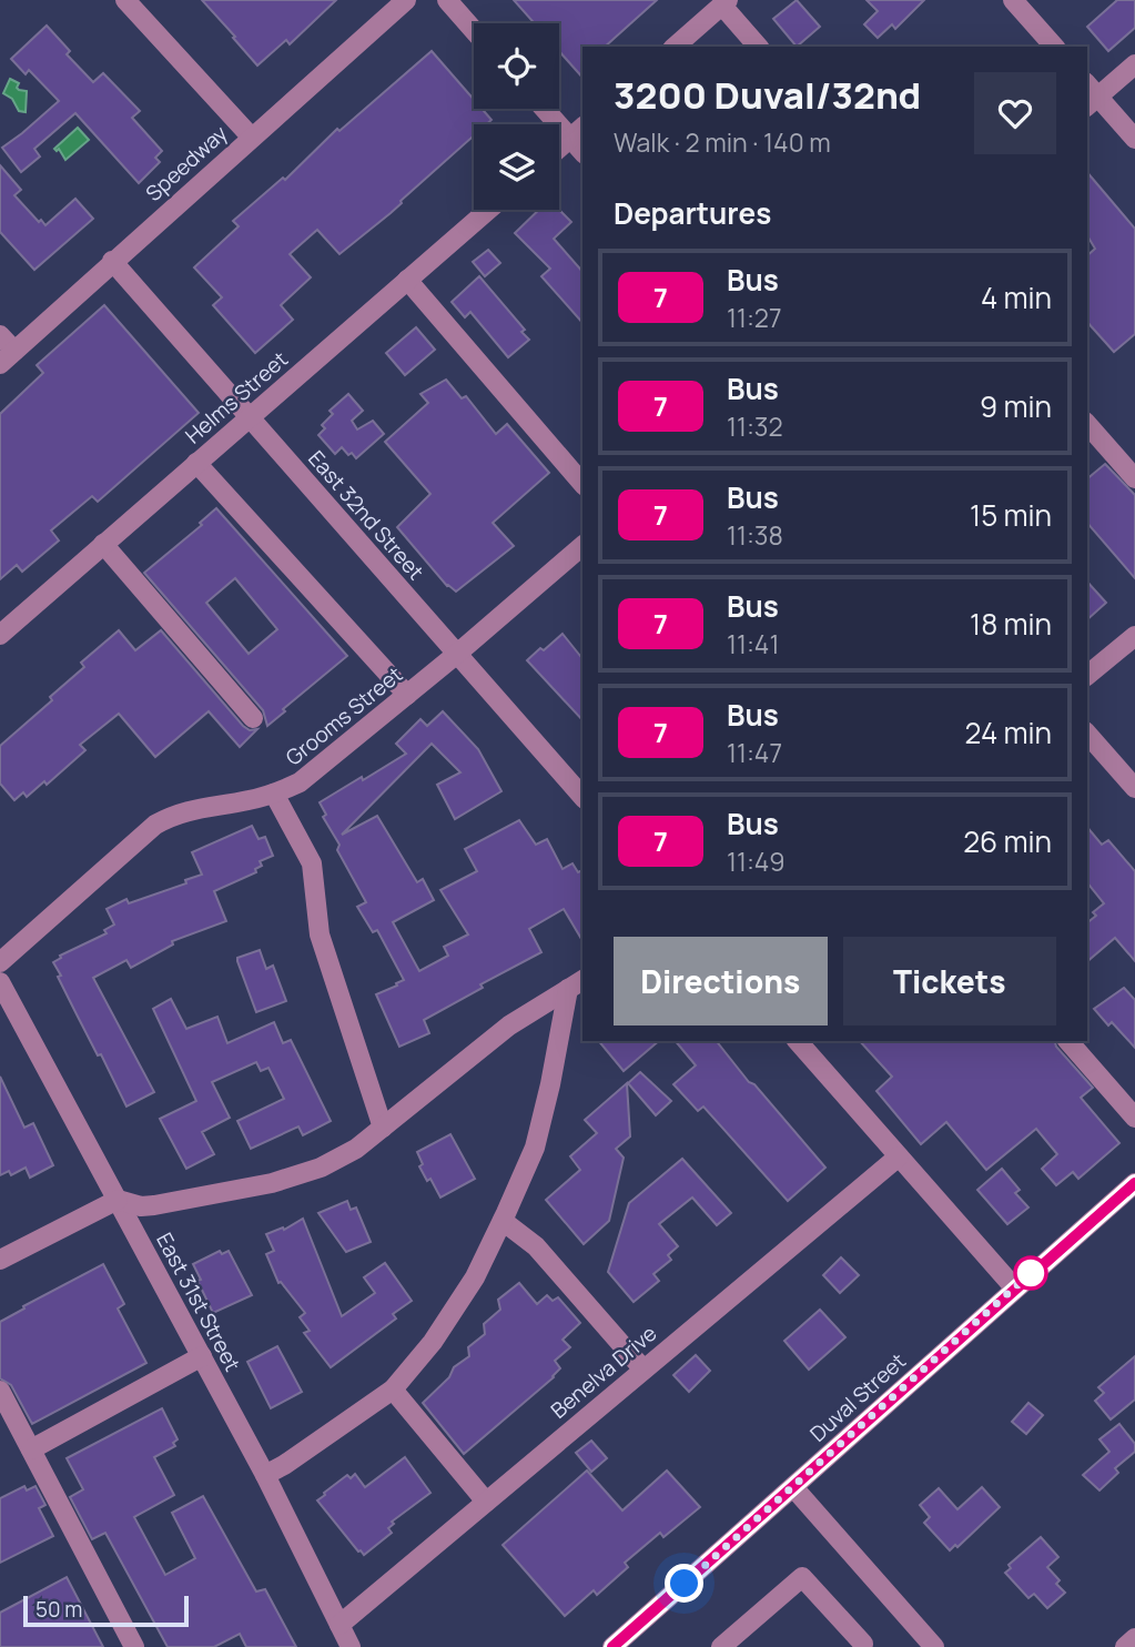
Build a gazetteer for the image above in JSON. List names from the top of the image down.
{
  "streets": {
    "street": [
      "Speedway",
      "Helms Street",
      "East 32nd Street",
      "Grooms Street",
      "East 31st Street",
      "Benelva Drive",
      "Duval Street"
    ]
  },
  "crossings": [
    ["Speedway", "East 32nd Street"],
    ["Helms Street", "East 32nd Street"],
    ["East 32nd Street", "Grooms Street"],
    ["East 31st Street", "Benelva Drive"]
  ],
  "lines": ["bus line 7"],
  "scale_bar": "50 m",
  "page": {
    "heading": [
      ["3200 Duval/32nd", "Walk · 2 min · 140 m"],
      "Departures"
    ],
    "list": [
      {
        "mark": "7",
        "name": "Bus",
        "note": "11:27",
        "value": "4 min"
      },
      {
        "mark": "7",
        "name": "Bus",
        "note": "11:32",
        "value": "9 min"
      },
      {
        "mark": "7",
        "name": "Bus",
        "note": "11:38",
        "value": "15 min"
      },
      {
        "mark": "7",
        "name": "Bus",
        "note": "11:41",
        "value": "18 min"
      },
      {
        "mark": "7",
        "name": "Bus",
        "note": "11:47",
        "value": "24 min"
      },
      {
        "mark": "7",
        "name": "Bus",
        "note": "11:49",
        "value": "26 min"
      }
    ],
    "buttons": ["Directions", "Tickets"],
    "scale": "50 m"
  }
}
